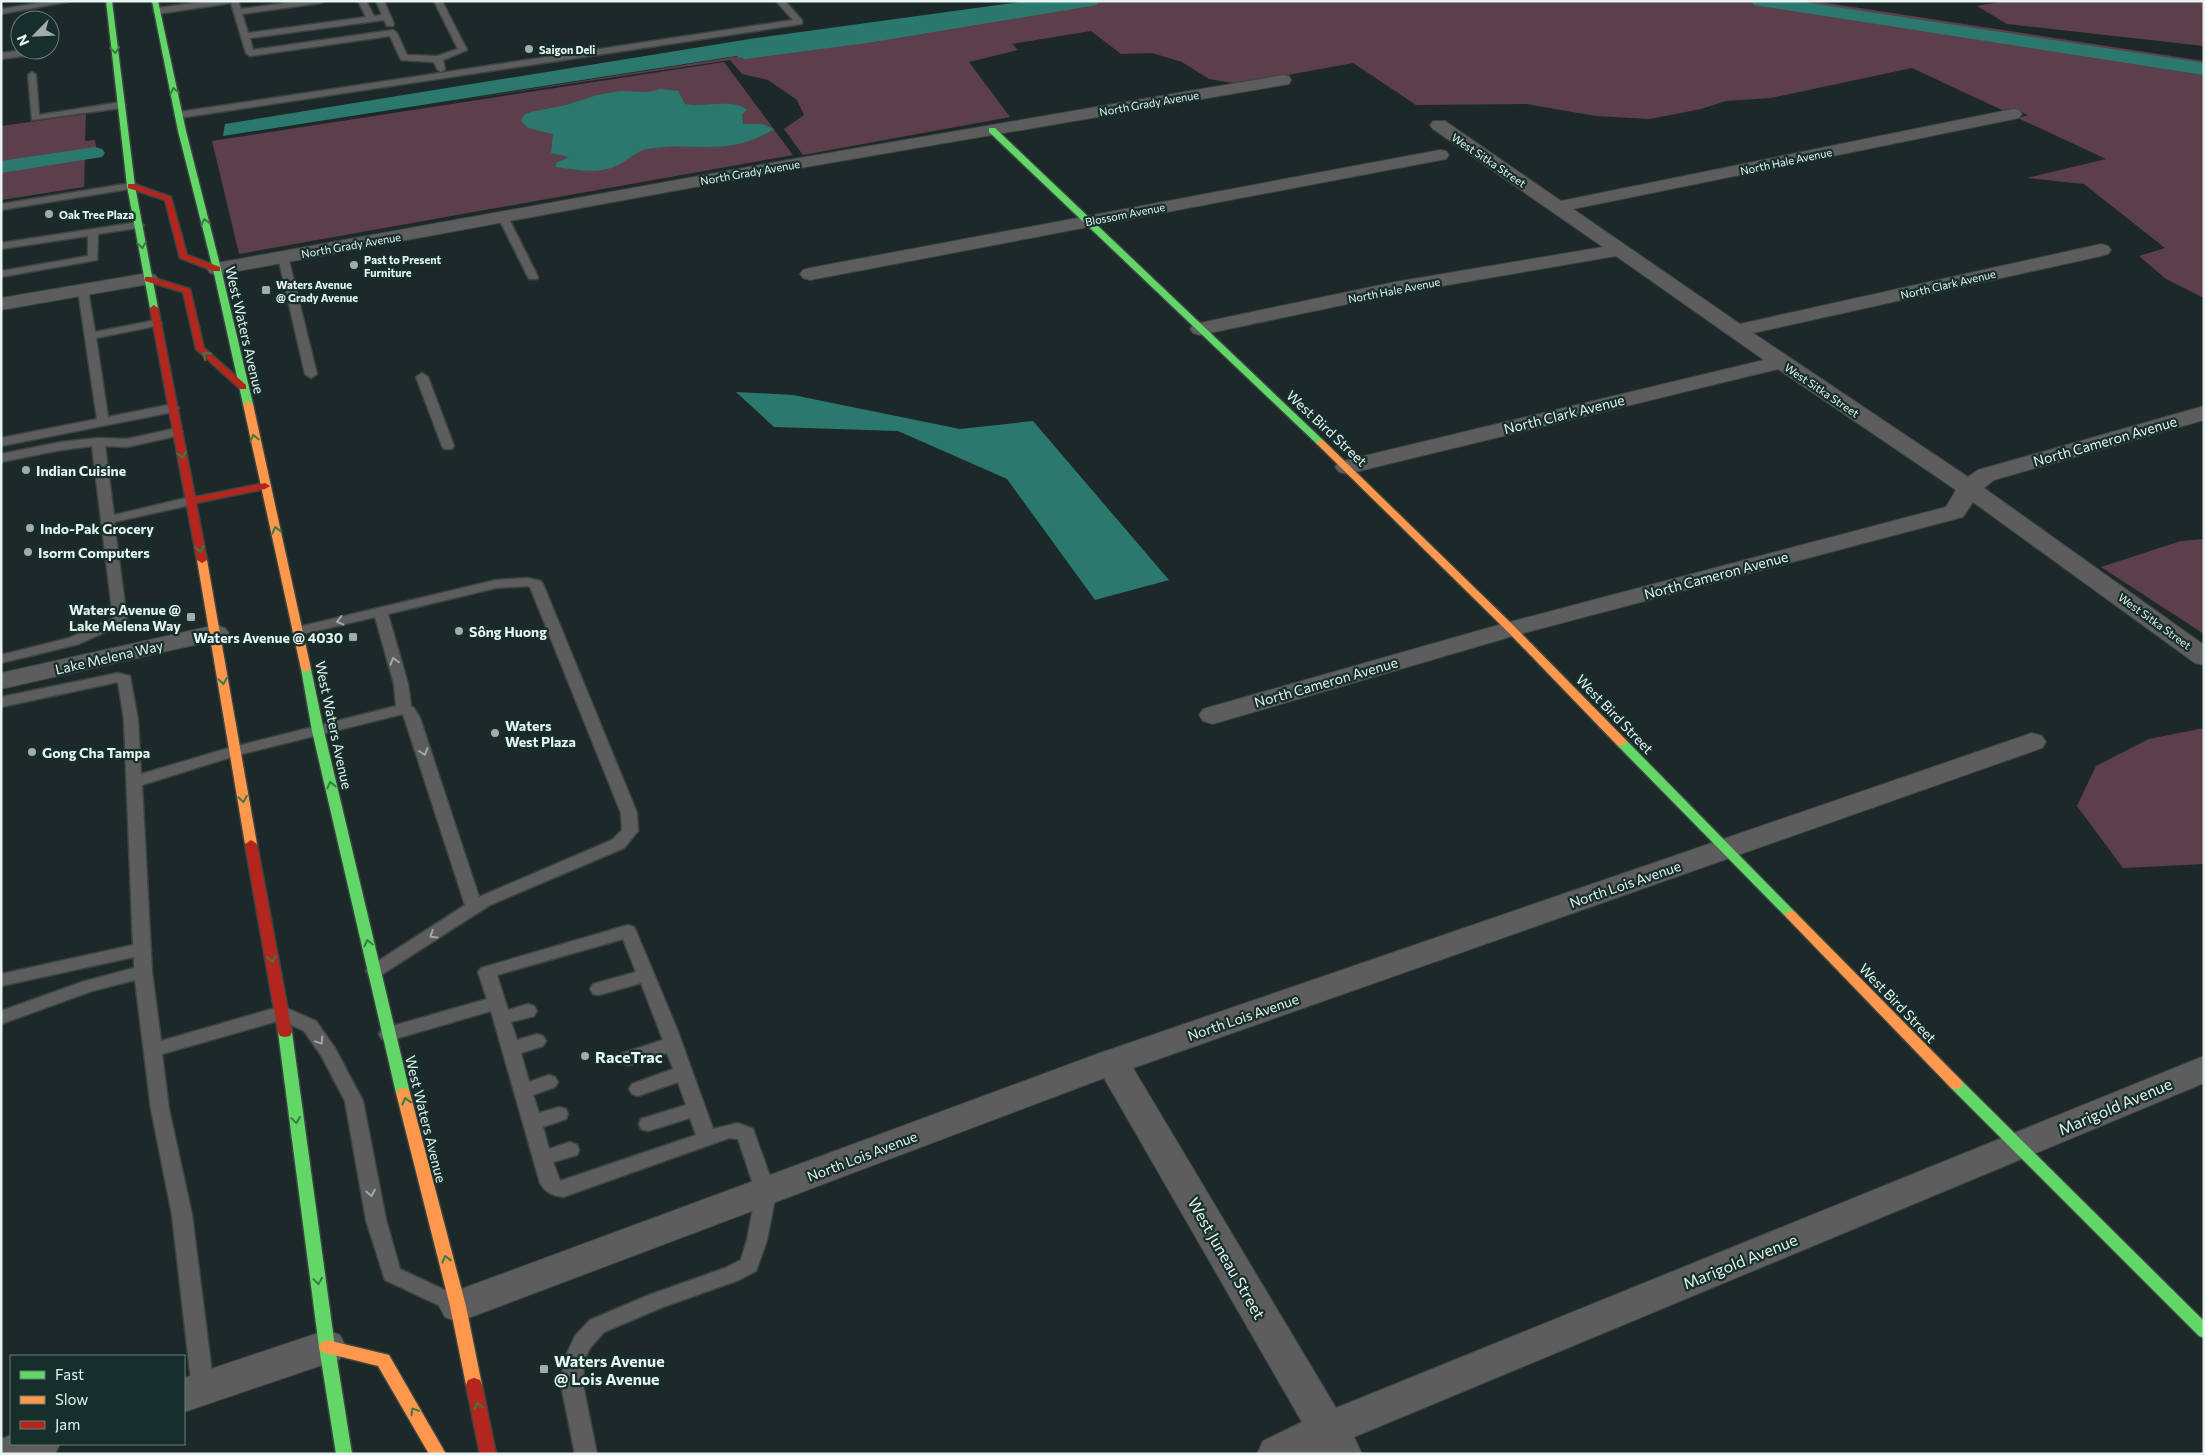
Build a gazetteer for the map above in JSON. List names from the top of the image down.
{
  "streets": {
    "main road": ["West Waters Avenue", "West Bird Street"],
    "street": [
      "North Grady Avenue",
      "West Sitka Street",
      "North Hale Avenue",
      "Blossom Avenue",
      "North Clark Avenue",
      "North Cameron Avenue",
      "Lake Melena Way",
      "North Lois Avenue",
      "Marigold Avenue",
      "West Juneau Street"
    ]
  },
  "crossings": [
    ["North Grady Avenue", "West Waters Avenue"],
    ["North Grady Avenue", "West Bird Street"],
    ["West Sitka Street", "North Hale Avenue"],
    ["West Sitka Street", "North Clark Avenue"],
    ["West Sitka Street", "North Cameron Avenue"],
    ["North Hale Avenue", "West Bird Street"],
    ["Blossom Avenue", "West Bird Street"],
    ["North Clark Avenue", "West Bird Street"],
    ["West Waters Avenue", "North Lois Avenue"],
    ["West Bird Street", "North Cameron Avenue"],
    ["West Bird Street", "North Lois Avenue"],
    ["West Bird Street", "Marigold Avenue"],
    ["North Lois Avenue", "West Juneau Street"],
    ["Marigold Avenue", "West Juneau Street"]
  ],
  "places": {
    "other": [
      "Saigon Deli",
      "Oak Tree Plaza",
      "Past to Present Furniture",
      "Indian Cuisine",
      "Indo-Pak Grocery",
      "Isorm Computers",
      "Sông Huong",
      "Waters West Plaza",
      "Gong Cha Tampa",
      "RaceTrac"
    ],
    "transit": [
      "Waters Avenue @ Grady Avenue",
      "Waters Avenue @ Lake Melena Way",
      "Waters Avenue @ 4030",
      "Waters Avenue @ Lois Avenue"
    ]
  },
  "legend": ["Fast", "Slow", "Jam"],
  "north": "bottom left"
}
